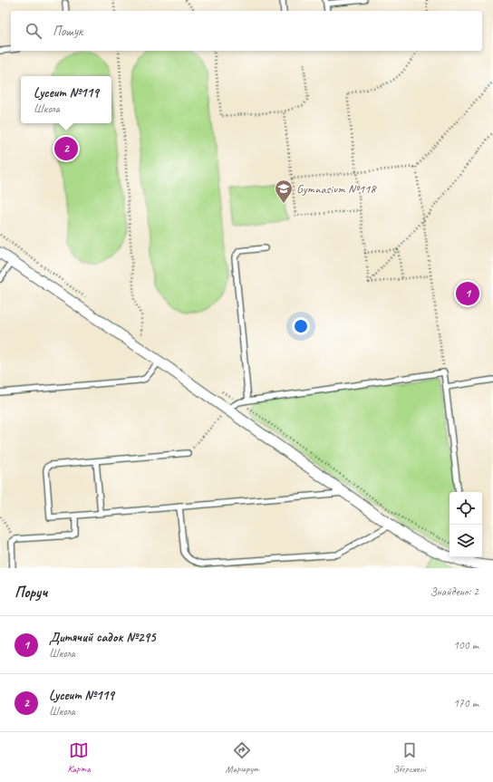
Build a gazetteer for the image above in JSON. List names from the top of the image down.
{
  "places": {
    "school or university": ["Gymnasium №118"]
  },
  "page": {
    "search": "Пошук",
    "popup": ["Lyceum №119", "Школа"],
    "pins": ["2", "1"],
    "heading": ["Поруч", "Знайдено: 2"],
    "list": [
      {
        "mark": "1",
        "name": "Дитячий садок №295",
        "note": "Школа",
        "value": "100 m"
      },
      {
        "mark": "2",
        "name": "Lyceum №119",
        "note": "Школа",
        "value": "170 m"
      }
    ],
    "nav": ["Карта", "Маршрут", "Збережені"]
  }
}
